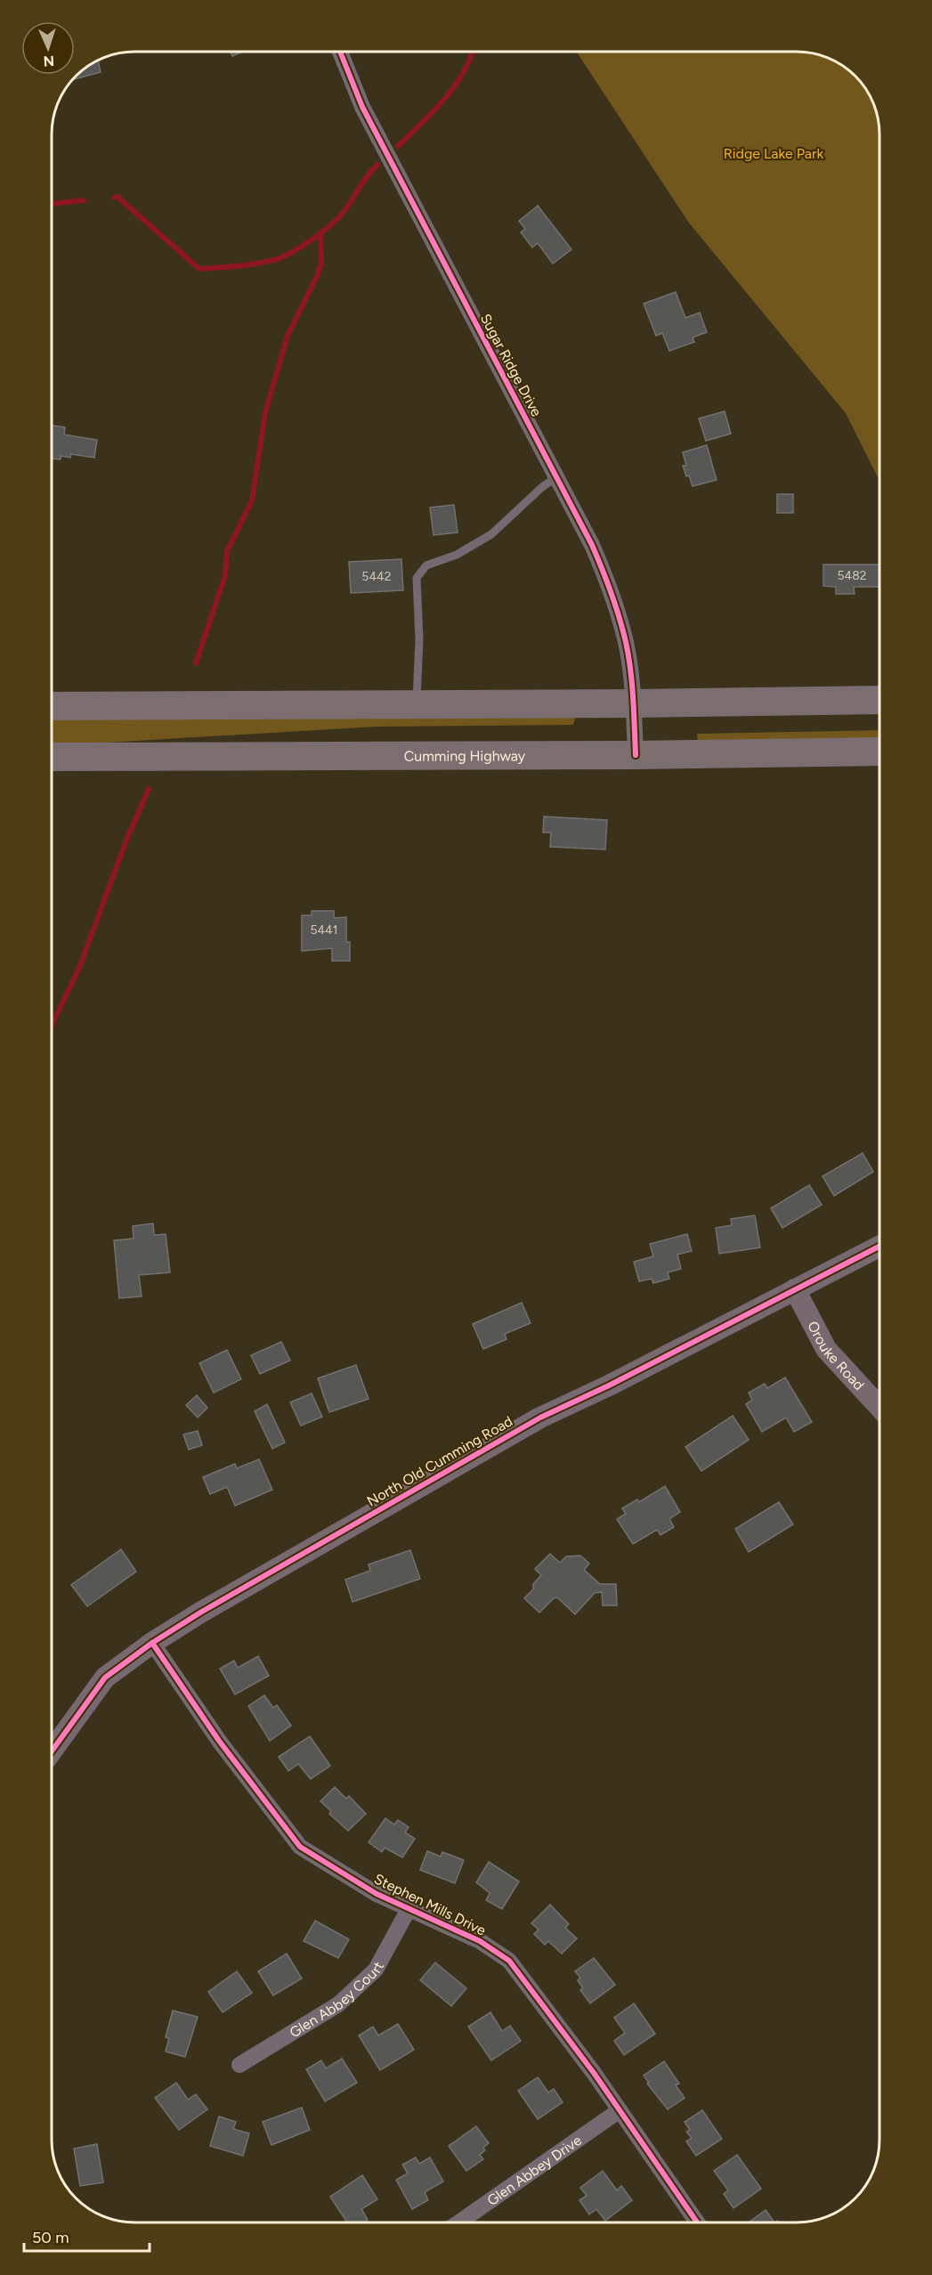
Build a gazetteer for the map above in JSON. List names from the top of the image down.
{
  "streets": {
    "highway": ["Cumming Highway"],
    "street": [
      "Sugar Ridge Drive",
      "Orouke Road",
      "North Old Cumming Road",
      "Stephen Mills Drive",
      "Glen Abbey Court",
      "Glen Abbey Drive"
    ]
  },
  "crossings": [
    ["Sugar Ridge Drive", "Cumming Highway"],
    ["Orouke Road", "North Old Cumming Road"],
    ["North Old Cumming Road", "Stephen Mills Drive"],
    ["Stephen Mills Drive", "Glen Abbey Court"],
    ["Stephen Mills Drive", "Glen Abbey Drive"]
  ],
  "parks": ["Ridge Lake Park"],
  "house_numbers": ["5482", "5442", "5441"],
  "scale_bar": "50 m",
  "north": "bottom"
}
